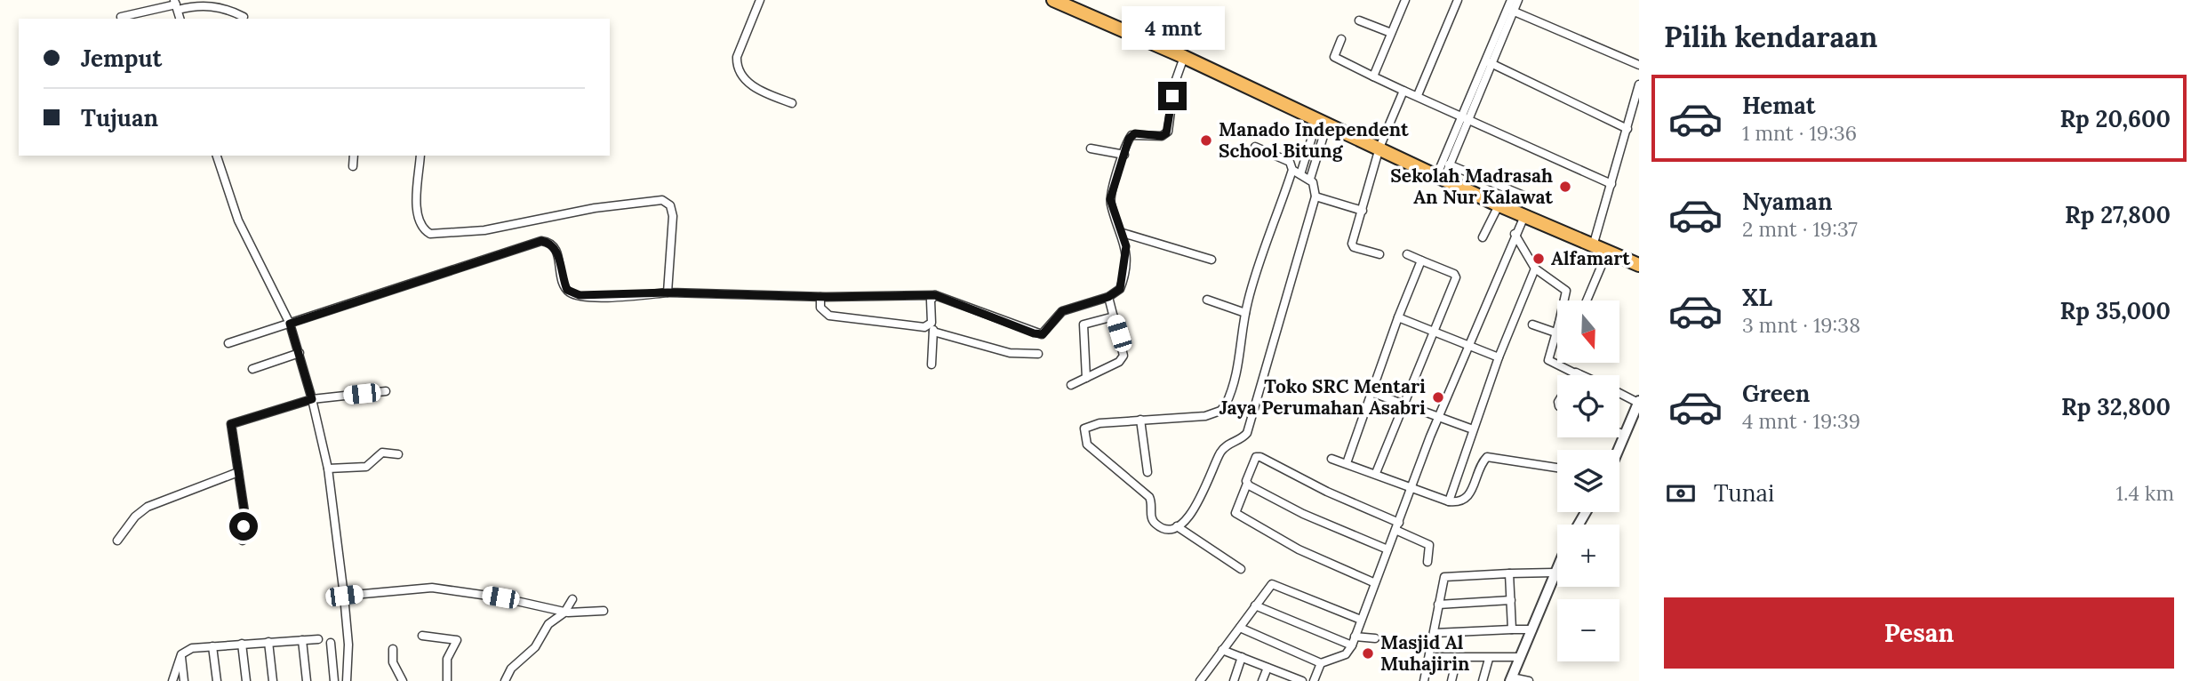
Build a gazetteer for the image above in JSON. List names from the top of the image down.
{
  "places": [
    "Manado Independent School Bitung",
    "Sekolah Madrasah An Nur Kalawat",
    "Alfamart",
    "Toko SRC Mentari Jaya Perumahan Asabri",
    "Masjid Al Muhajirin"
  ],
  "north": "bottom",
  "page": {
    "heading": "Pilih kendaraan",
    "bubble": "4 mnt",
    "banner": ["Jemput", "Tujuan"],
    "list": [
      {
        "name": "Hemat",
        "note": "1 mnt · 19:36",
        "value": "Rp 20,600"
      },
      {
        "name": "Nyaman",
        "note": "2 mnt · 19:37",
        "value": "Rp 27,800"
      },
      {
        "name": "XL",
        "note": "3 mnt · 19:38",
        "value": "Rp 35,000"
      },
      {
        "name": "Green",
        "note": "4 mnt · 19:39",
        "value": "Rp 32,800"
      }
    ],
    "map_buttons": ["+", "−"],
    "pay": ["Tunai", "1.4 km"],
    "buttons": "Pesan"
  }
}
